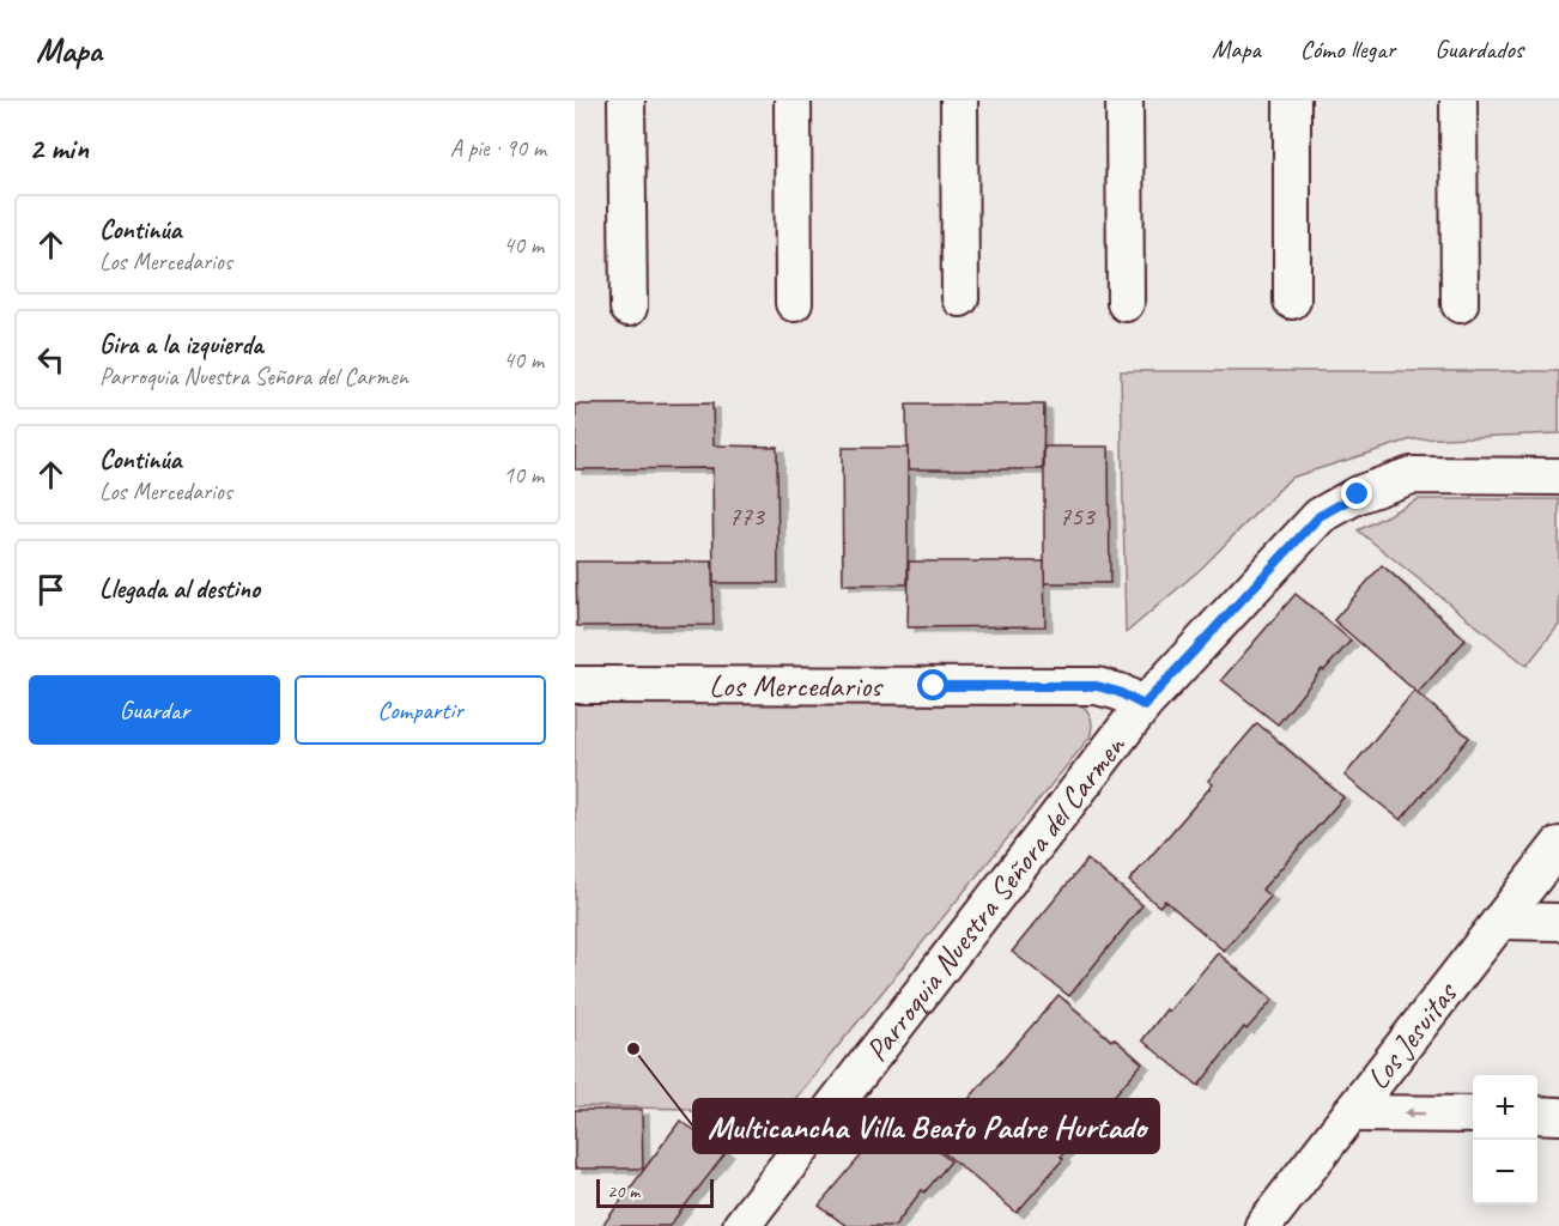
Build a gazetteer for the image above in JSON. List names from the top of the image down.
{
  "streets": {
    "street": ["Los Mercedarios", "Parroquia Nuestra Señora del Carmen", "Los Jesuitas"]
  },
  "crossings": [
    ["Los Mercedarios", "Parroquia Nuestra Señora del Carmen"]
  ],
  "places": ["Multicancha Villa Beato Padre Hurtado"],
  "house_numbers": ["773", "753"],
  "scale_bar": "20 m",
  "page": {
    "header": "Mapa",
    "nav": ["Mapa", "Cómo llegar", "Guardados"],
    "heading": ["2 min", "A pie · 90 m"],
    "list": [
      ["Continúa", "Los Mercedarios", "40 m"],
      ["Gira a la izquierda", "Parroquia Nuestra Señora del Carmen", "40 m"],
      ["Continúa", "Los Mercedarios", "10 m"],
      "Llegada al destino"
    ],
    "buttons": ["Guardar", "Compartir"],
    "map_buttons": ["+", "−"],
    "scale": "20 m"
  }
}
